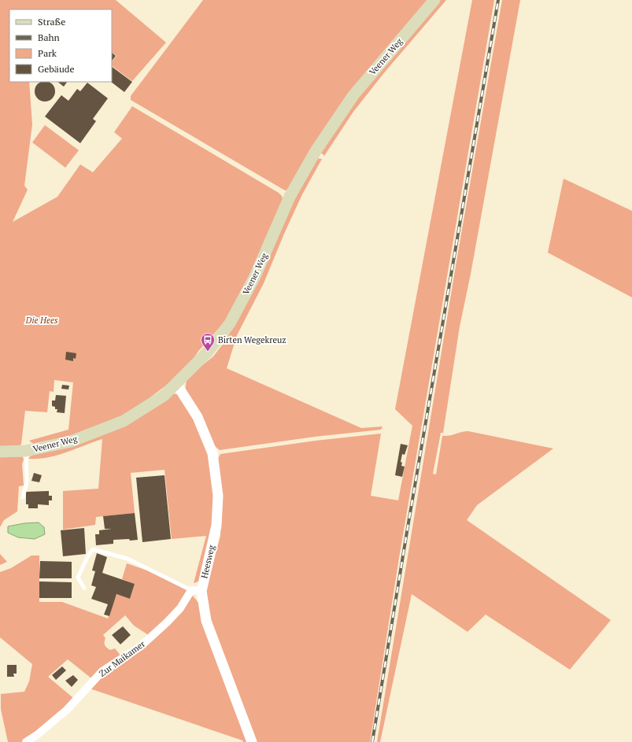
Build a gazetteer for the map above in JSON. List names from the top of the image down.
{
  "streets": {
    "main road": ["Veener Weg"],
    "street": ["Heesweg", "Zur Maikamer"]
  },
  "crossings": [
    ["Veener Weg", "Heesweg"],
    ["Heesweg", "Zur Maikamer"]
  ],
  "parks": ["Die Hees"],
  "places": {
    "bus stop": ["Birten Wegekreuz"]
  },
  "legend": [
    "Straße",
    "Bahn",
    "Park",
    "Gebäude"
  ]
}
